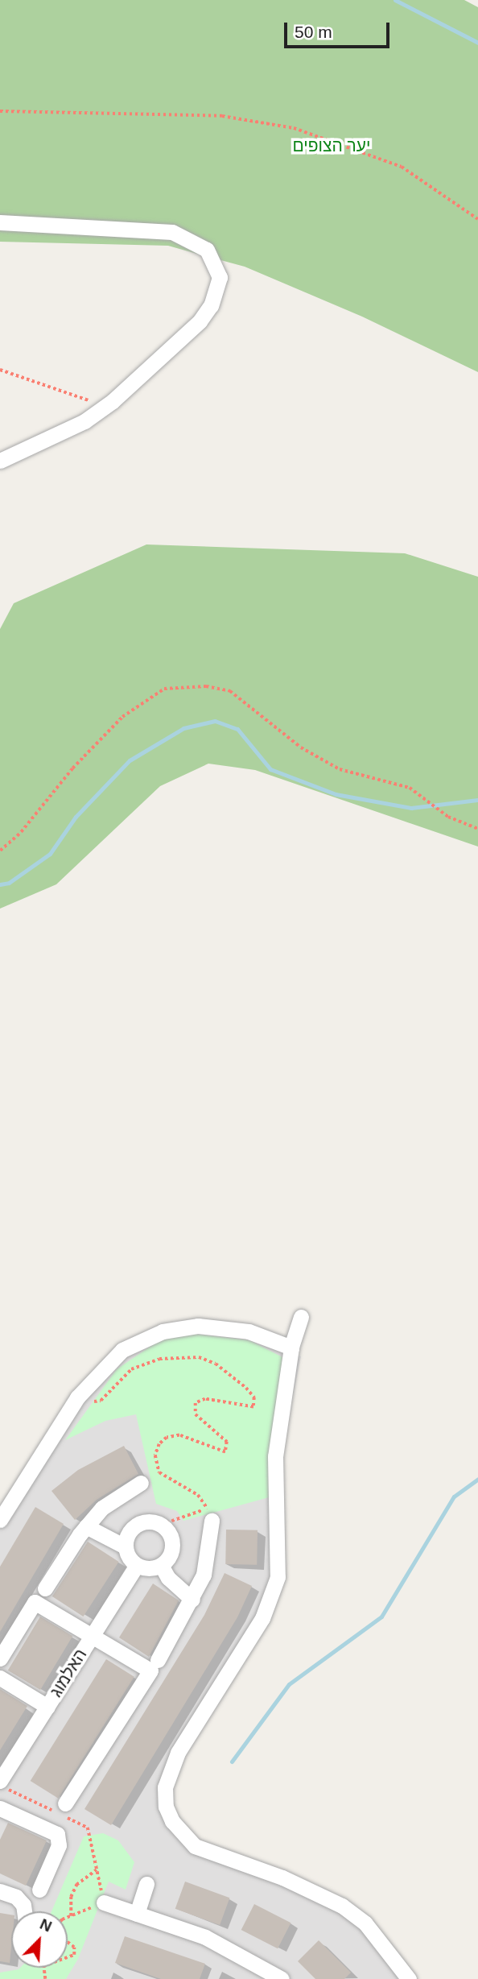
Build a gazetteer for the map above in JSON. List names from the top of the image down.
{
  "streets": {
    "street": ["האלמוג"]
  },
  "parks": ["יער הצופים"],
  "scale_bar": "50 m",
  "north": "top right"
}
